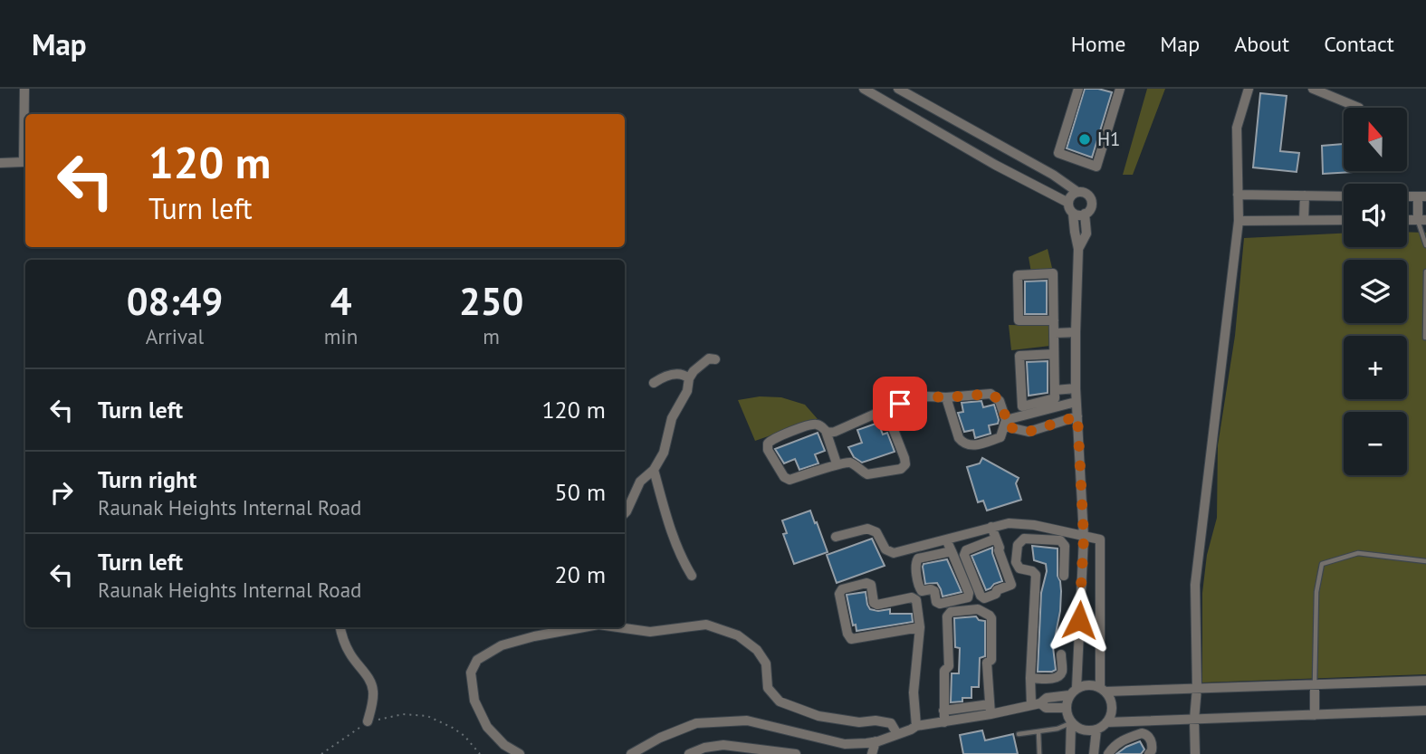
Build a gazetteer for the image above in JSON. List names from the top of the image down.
{
  "places": ["H1"],
  "north": "top",
  "page": {
    "header": "Map",
    "nav": [
      "Home",
      "Map",
      "About",
      "Contact"
    ],
    "map_buttons": ["+", "−"],
    "turn": ["120 m", "Turn left"],
    "eta": [
      "08:49",
      "Arrival",
      "4",
      "min",
      "250",
      "m"
    ],
    "list": [
      {
        "name": "Turn left",
        "value": "120 m"
      },
      {
        "name": "Turn right",
        "note": "Raunak Heights Internal Road",
        "value": "50 m"
      },
      {
        "name": "Turn left",
        "note": "Raunak Heights Internal Road",
        "value": "20 m"
      }
    ]
  }
}
